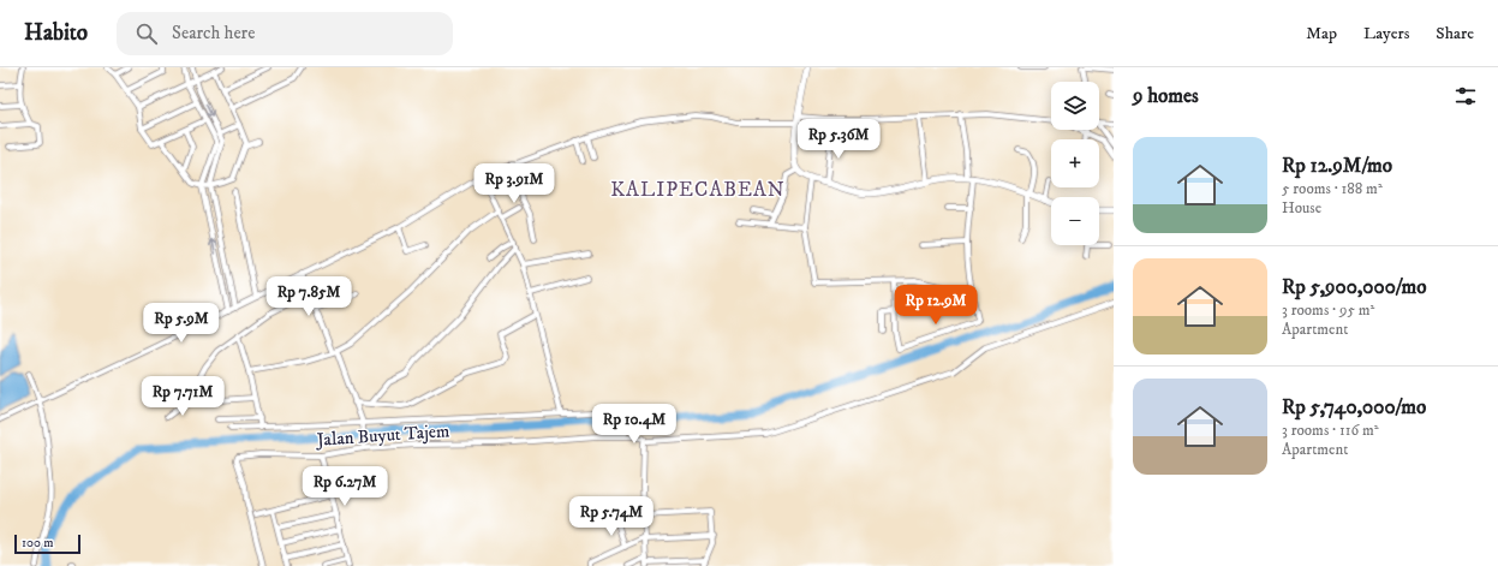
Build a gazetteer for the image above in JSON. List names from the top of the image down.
{
  "streets": {
    "street": ["Jalan Buyut Tajem"]
  },
  "districts": ["KALIPECABEAN"],
  "scale_bar": "100 m",
  "page": {
    "header": "Habito",
    "search": "Search here",
    "nav": ["Map", "Layers", "Share"],
    "heading": "9 homes",
    "map_buttons": ["+", "−"],
    "price": [
      "Rp 5.36M",
      "Rp 3.91M",
      "Rp 7.85M",
      "Rp 12.9M",
      "Rp 5.9M",
      "Rp 7.71M",
      "Rp 10.4M",
      "Rp 6.27M",
      "Rp 5.74M"
    ],
    "list": [
      {
        "name": "Rp 12.9M/mo",
        "note": "5 rooms · 188 m² · House"
      },
      {
        "name": "Rp 5,900,000/mo",
        "note": "3 rooms · 95 m² · Apartment"
      },
      {
        "name": "Rp 5,740,000/mo",
        "note": "3 rooms · 116 m² · Apartment"
      }
    ],
    "scale": "100 m"
  }
}
